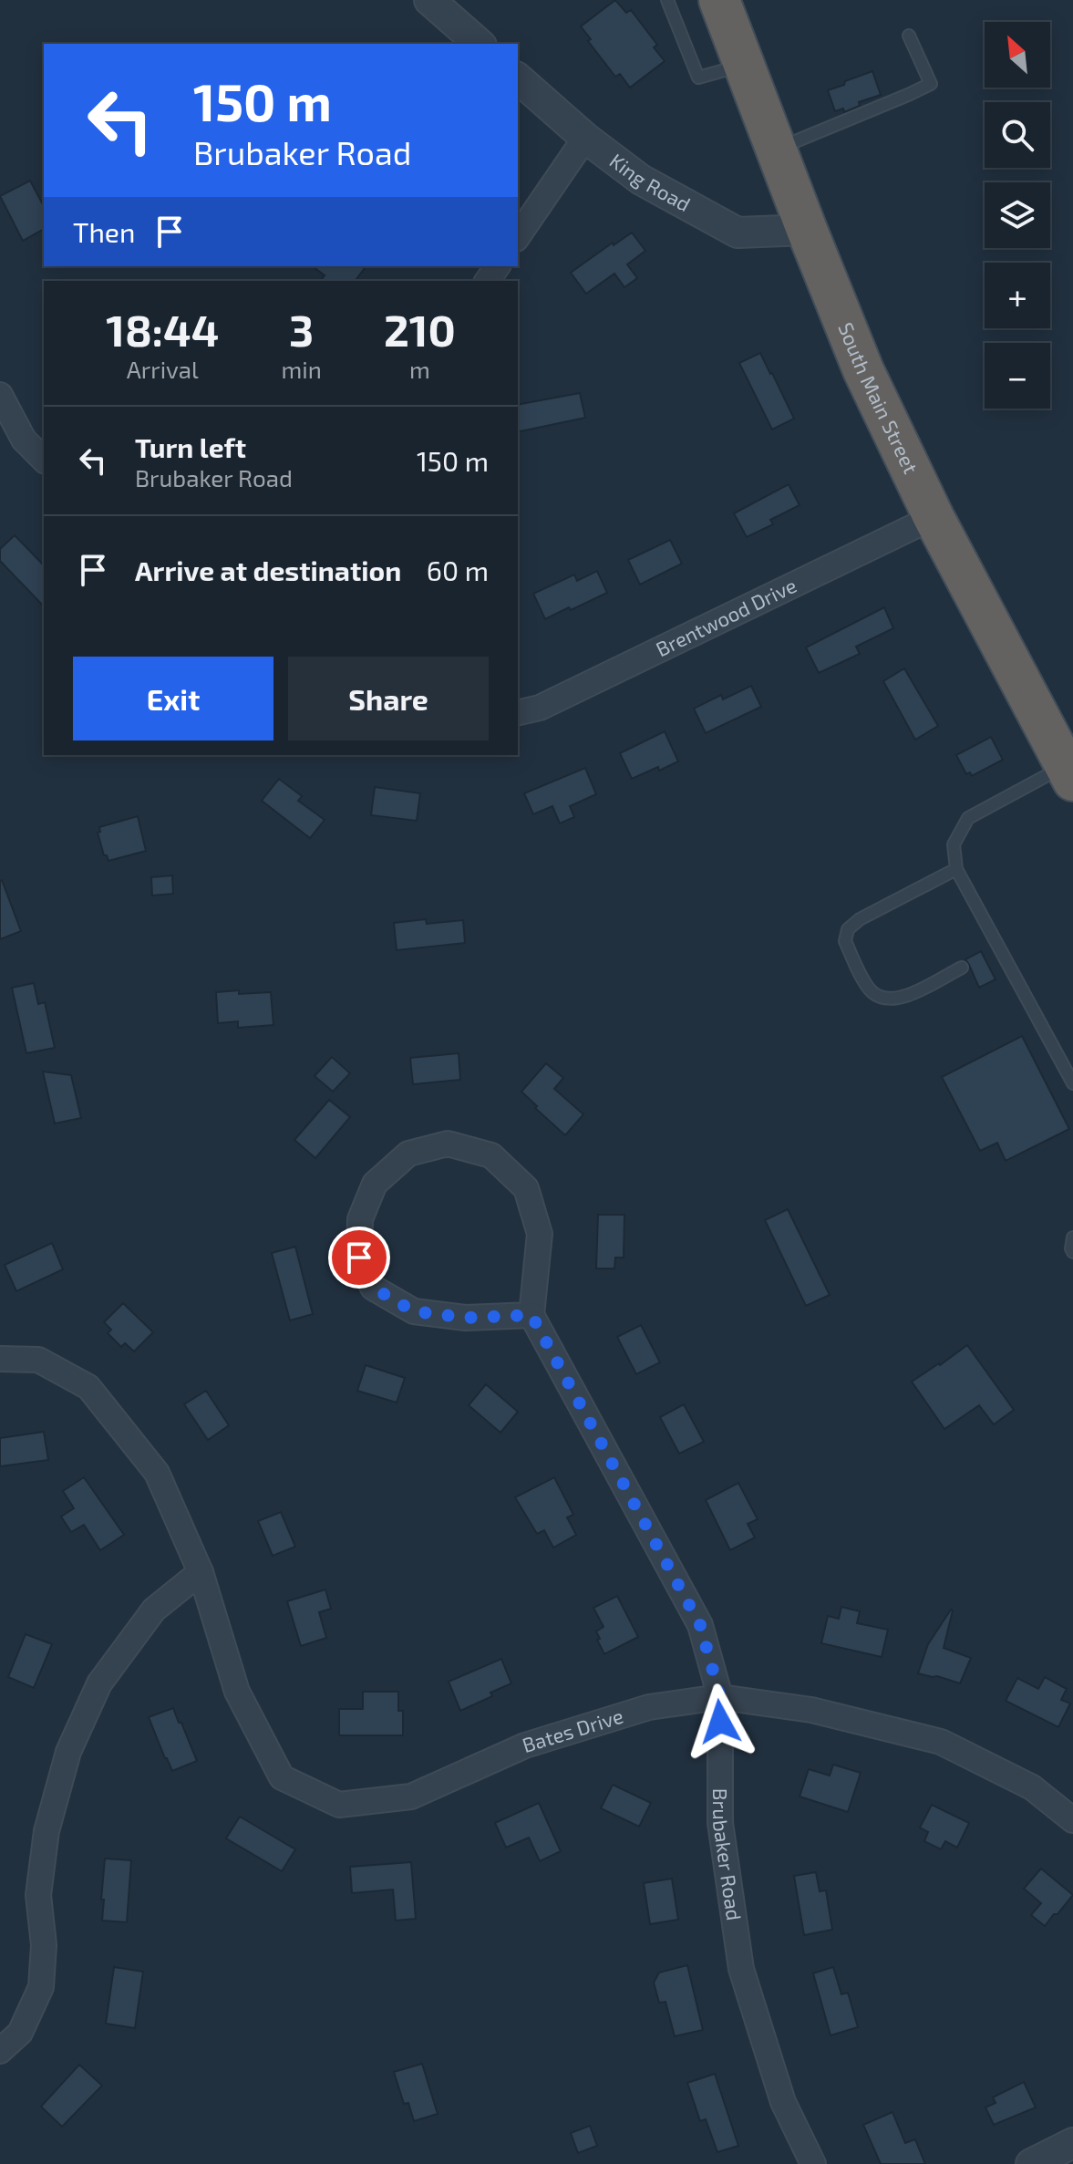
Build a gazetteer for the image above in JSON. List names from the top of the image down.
{
  "streets": {
    "highway": ["South Main Street"],
    "street": [
      "King Road",
      "Brentwood Drive",
      "Bates Drive",
      "Brubaker Road"
    ]
  },
  "crossings": [
    ["King Road", "South Main Street"],
    ["South Main Street", "Brentwood Drive"],
    ["Bates Drive", "Brubaker Road"]
  ],
  "north": "top left",
  "page": {
    "map_buttons": ["+", "−"],
    "turn": ["150 m", "Brubaker Road"],
    "then": "Then",
    "eta": [
      "18:44",
      "Arrival",
      "3",
      "min",
      "210",
      "m"
    ],
    "list": [
      {
        "name": "Turn left",
        "note": "Brubaker Road",
        "value": "150 m"
      },
      {
        "name": "Arrive at destination",
        "value": "60 m"
      }
    ],
    "buttons": ["Exit", "Share"]
  }
}
